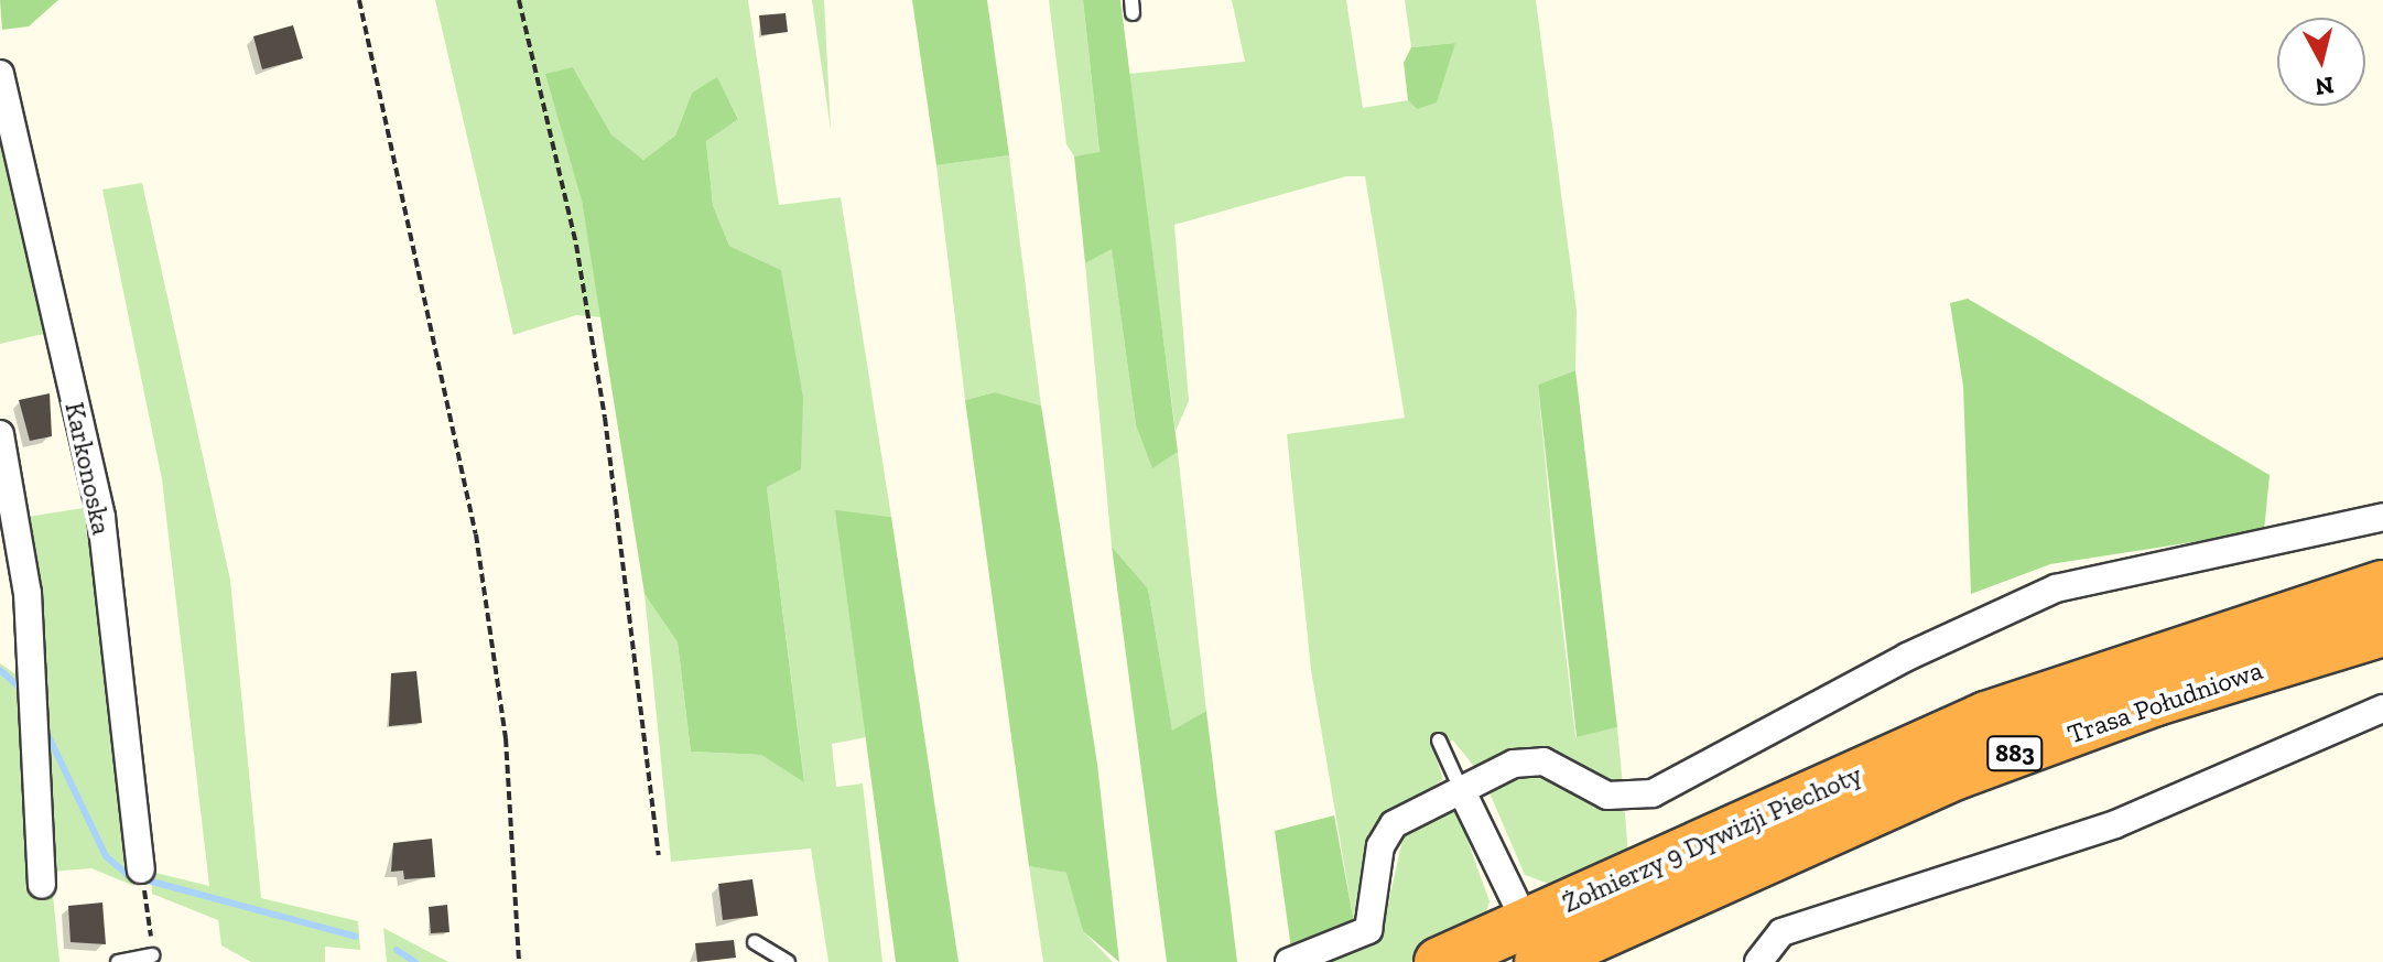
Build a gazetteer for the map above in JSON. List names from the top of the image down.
{
  "streets": {
    "highway": ["Trasa Południowa", "883", "Żołnierzy 9 Dywizji Piechoty"],
    "street": ["Karkonoska"]
  },
  "crossings": [
    ["Trasa Południowa", "Żołnierzy 9 Dywizji Piechoty"]
  ],
  "north": "bottom"
}
